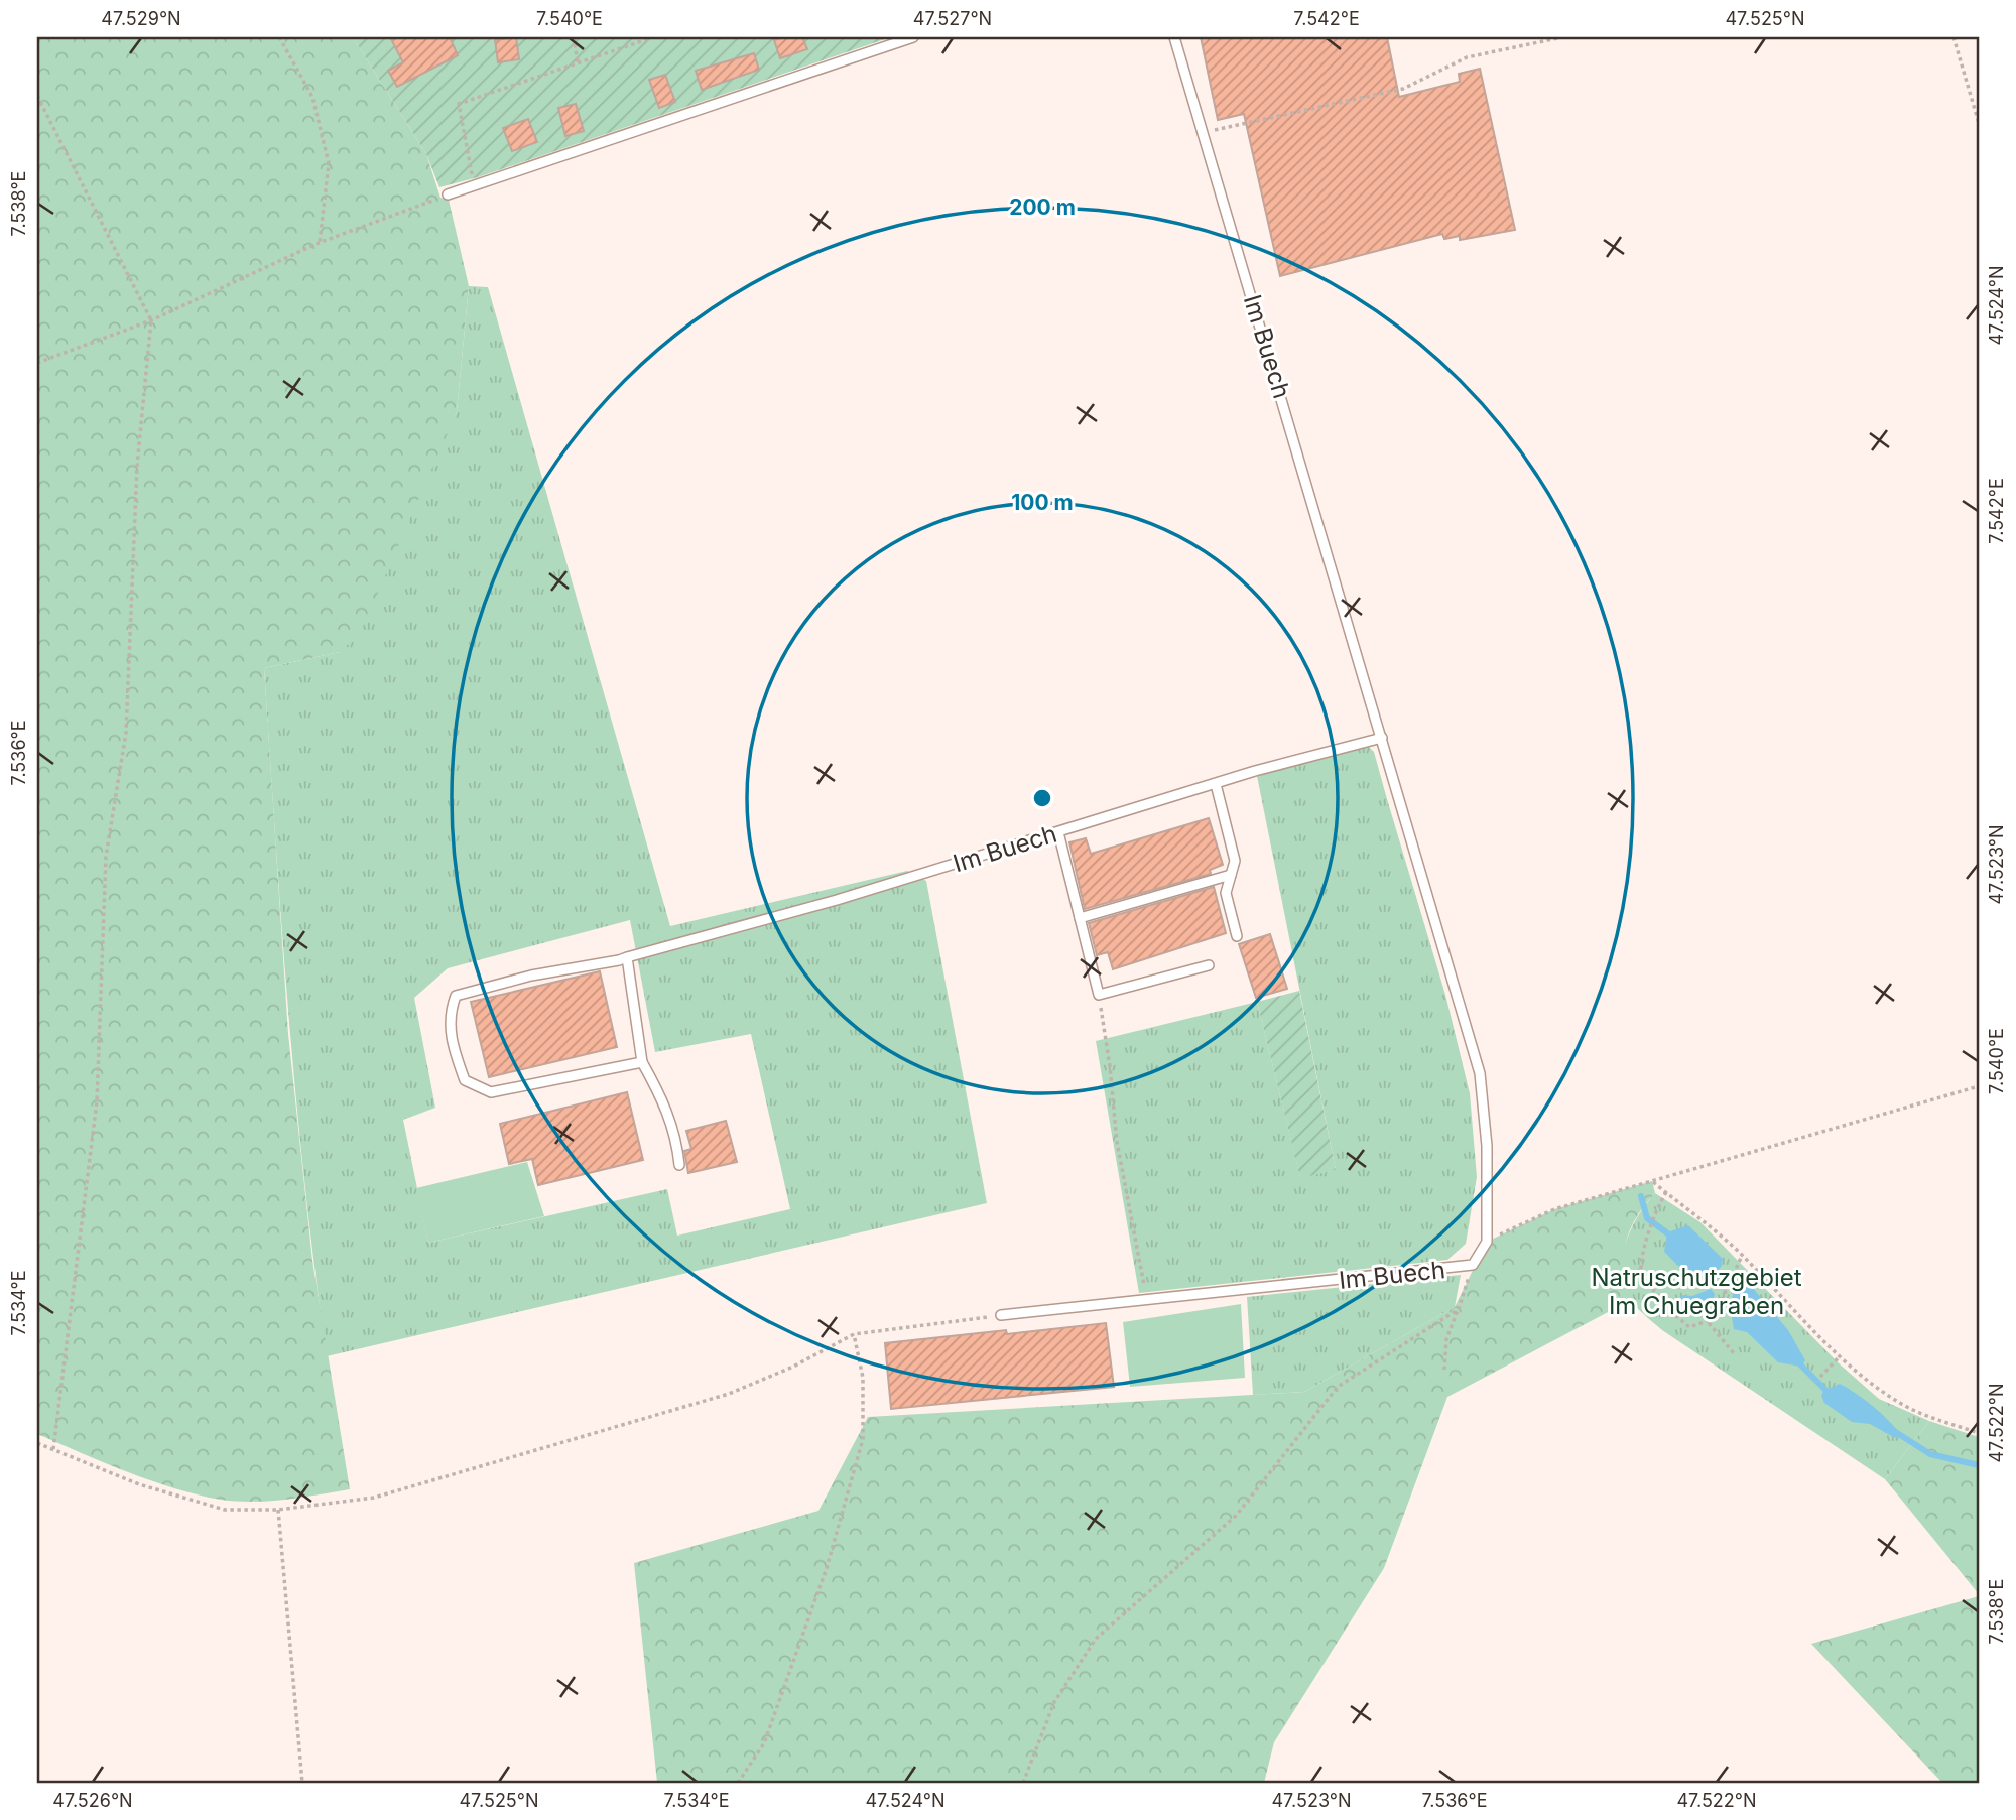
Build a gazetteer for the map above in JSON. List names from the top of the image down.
{
  "streets": {
    "lane": ["Im Buech"]
  },
  "parks": ["Natruschutzgebiet Im Chuegraben"],
  "coordinates": [
    "47.529°N",
    "7.540°E",
    "47.527°N",
    "7.542°E",
    "47.525°N",
    "7.538°E",
    "47.524°N",
    "7.536°E",
    "47.523°N",
    "7.534°E",
    "47.522°N",
    "47.526°N"
  ],
  "rings": ["200 m", "100 m"]
}
